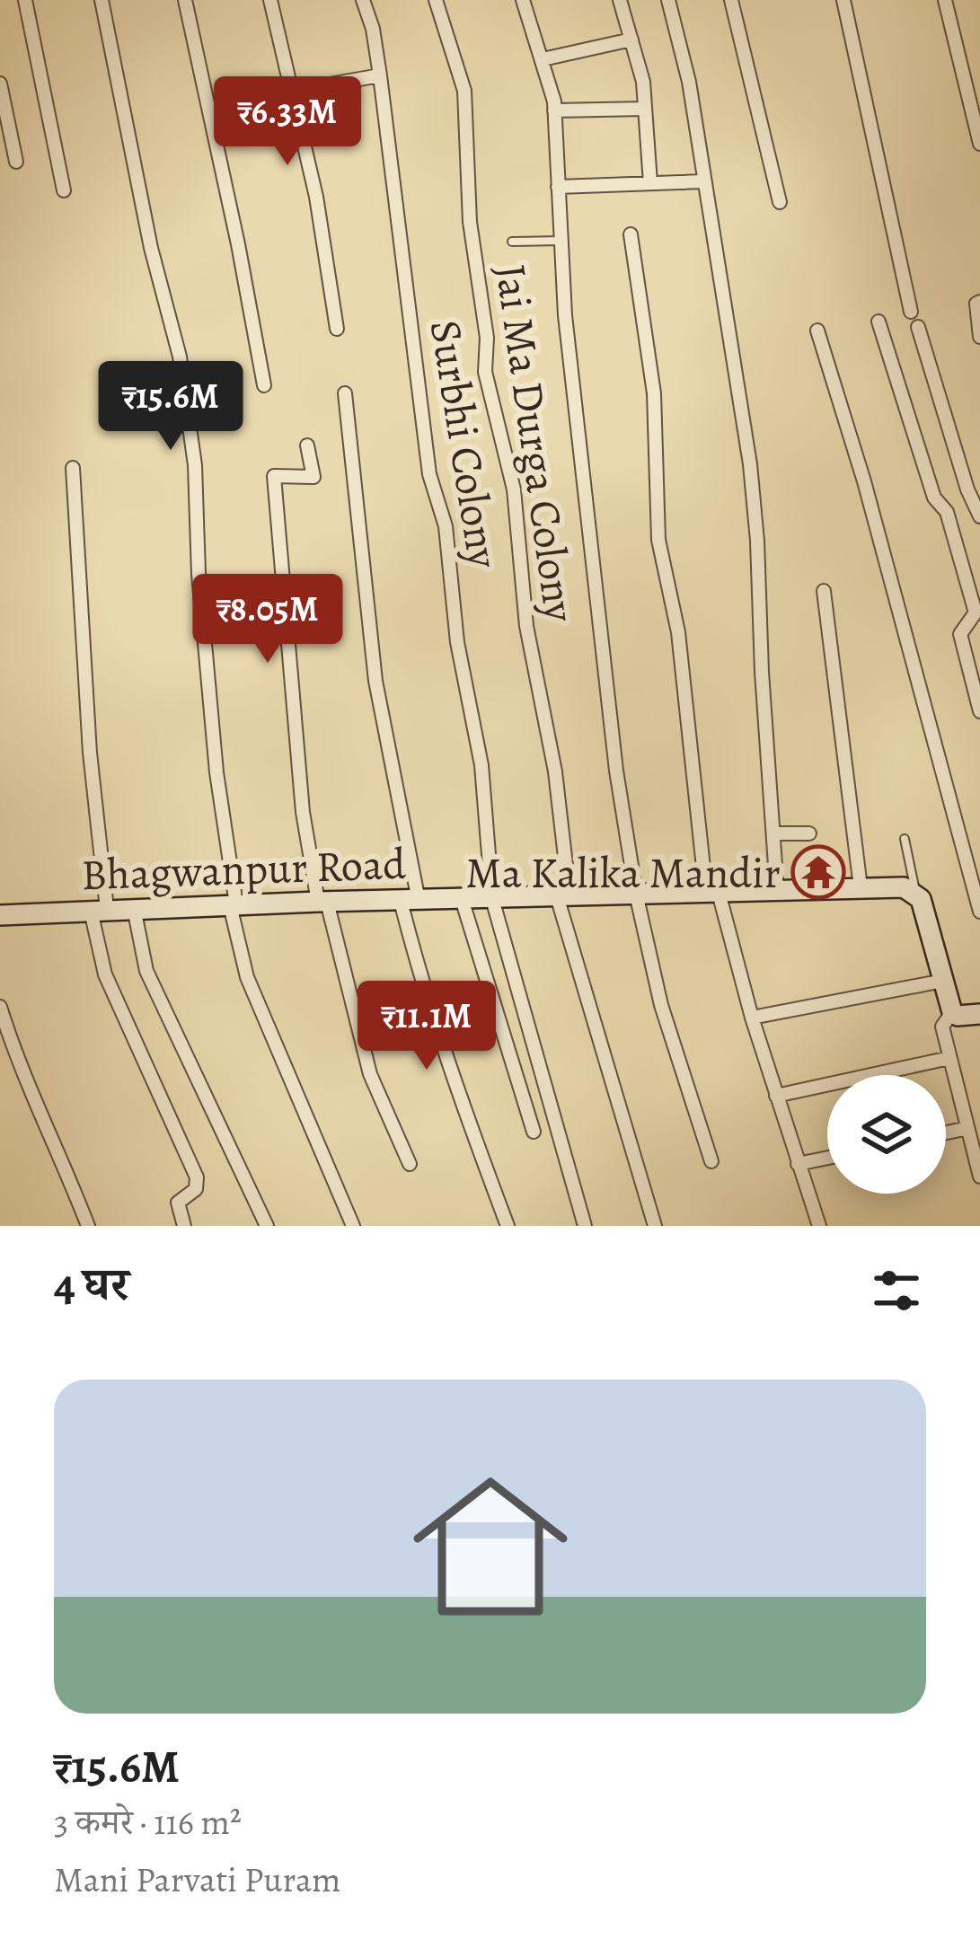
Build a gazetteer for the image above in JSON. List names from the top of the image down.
{
  "streets": {
    "street": ["Jai Ma Durga Colony", "Surbhi Colony", "Bhagwanpur Road"]
  },
  "crossings": [
    ["Jai Ma Durga Colony", "Bhagwanpur Road"],
    ["Surbhi Colony", "Bhagwanpur Road"]
  ],
  "places": {
    "temple": ["Ma Kalika Mandir"]
  },
  "page": {
    "price": [
      "₹6.33M",
      "₹15.6M",
      "₹8.05M",
      "₹11.1M"
    ],
    "heading": "4 घर",
    "list": [
      {
        "name": "₹15.6M",
        "note": "3 कमरे · 116 m² · Mani Parvati Puram"
      }
    ]
  }
}
